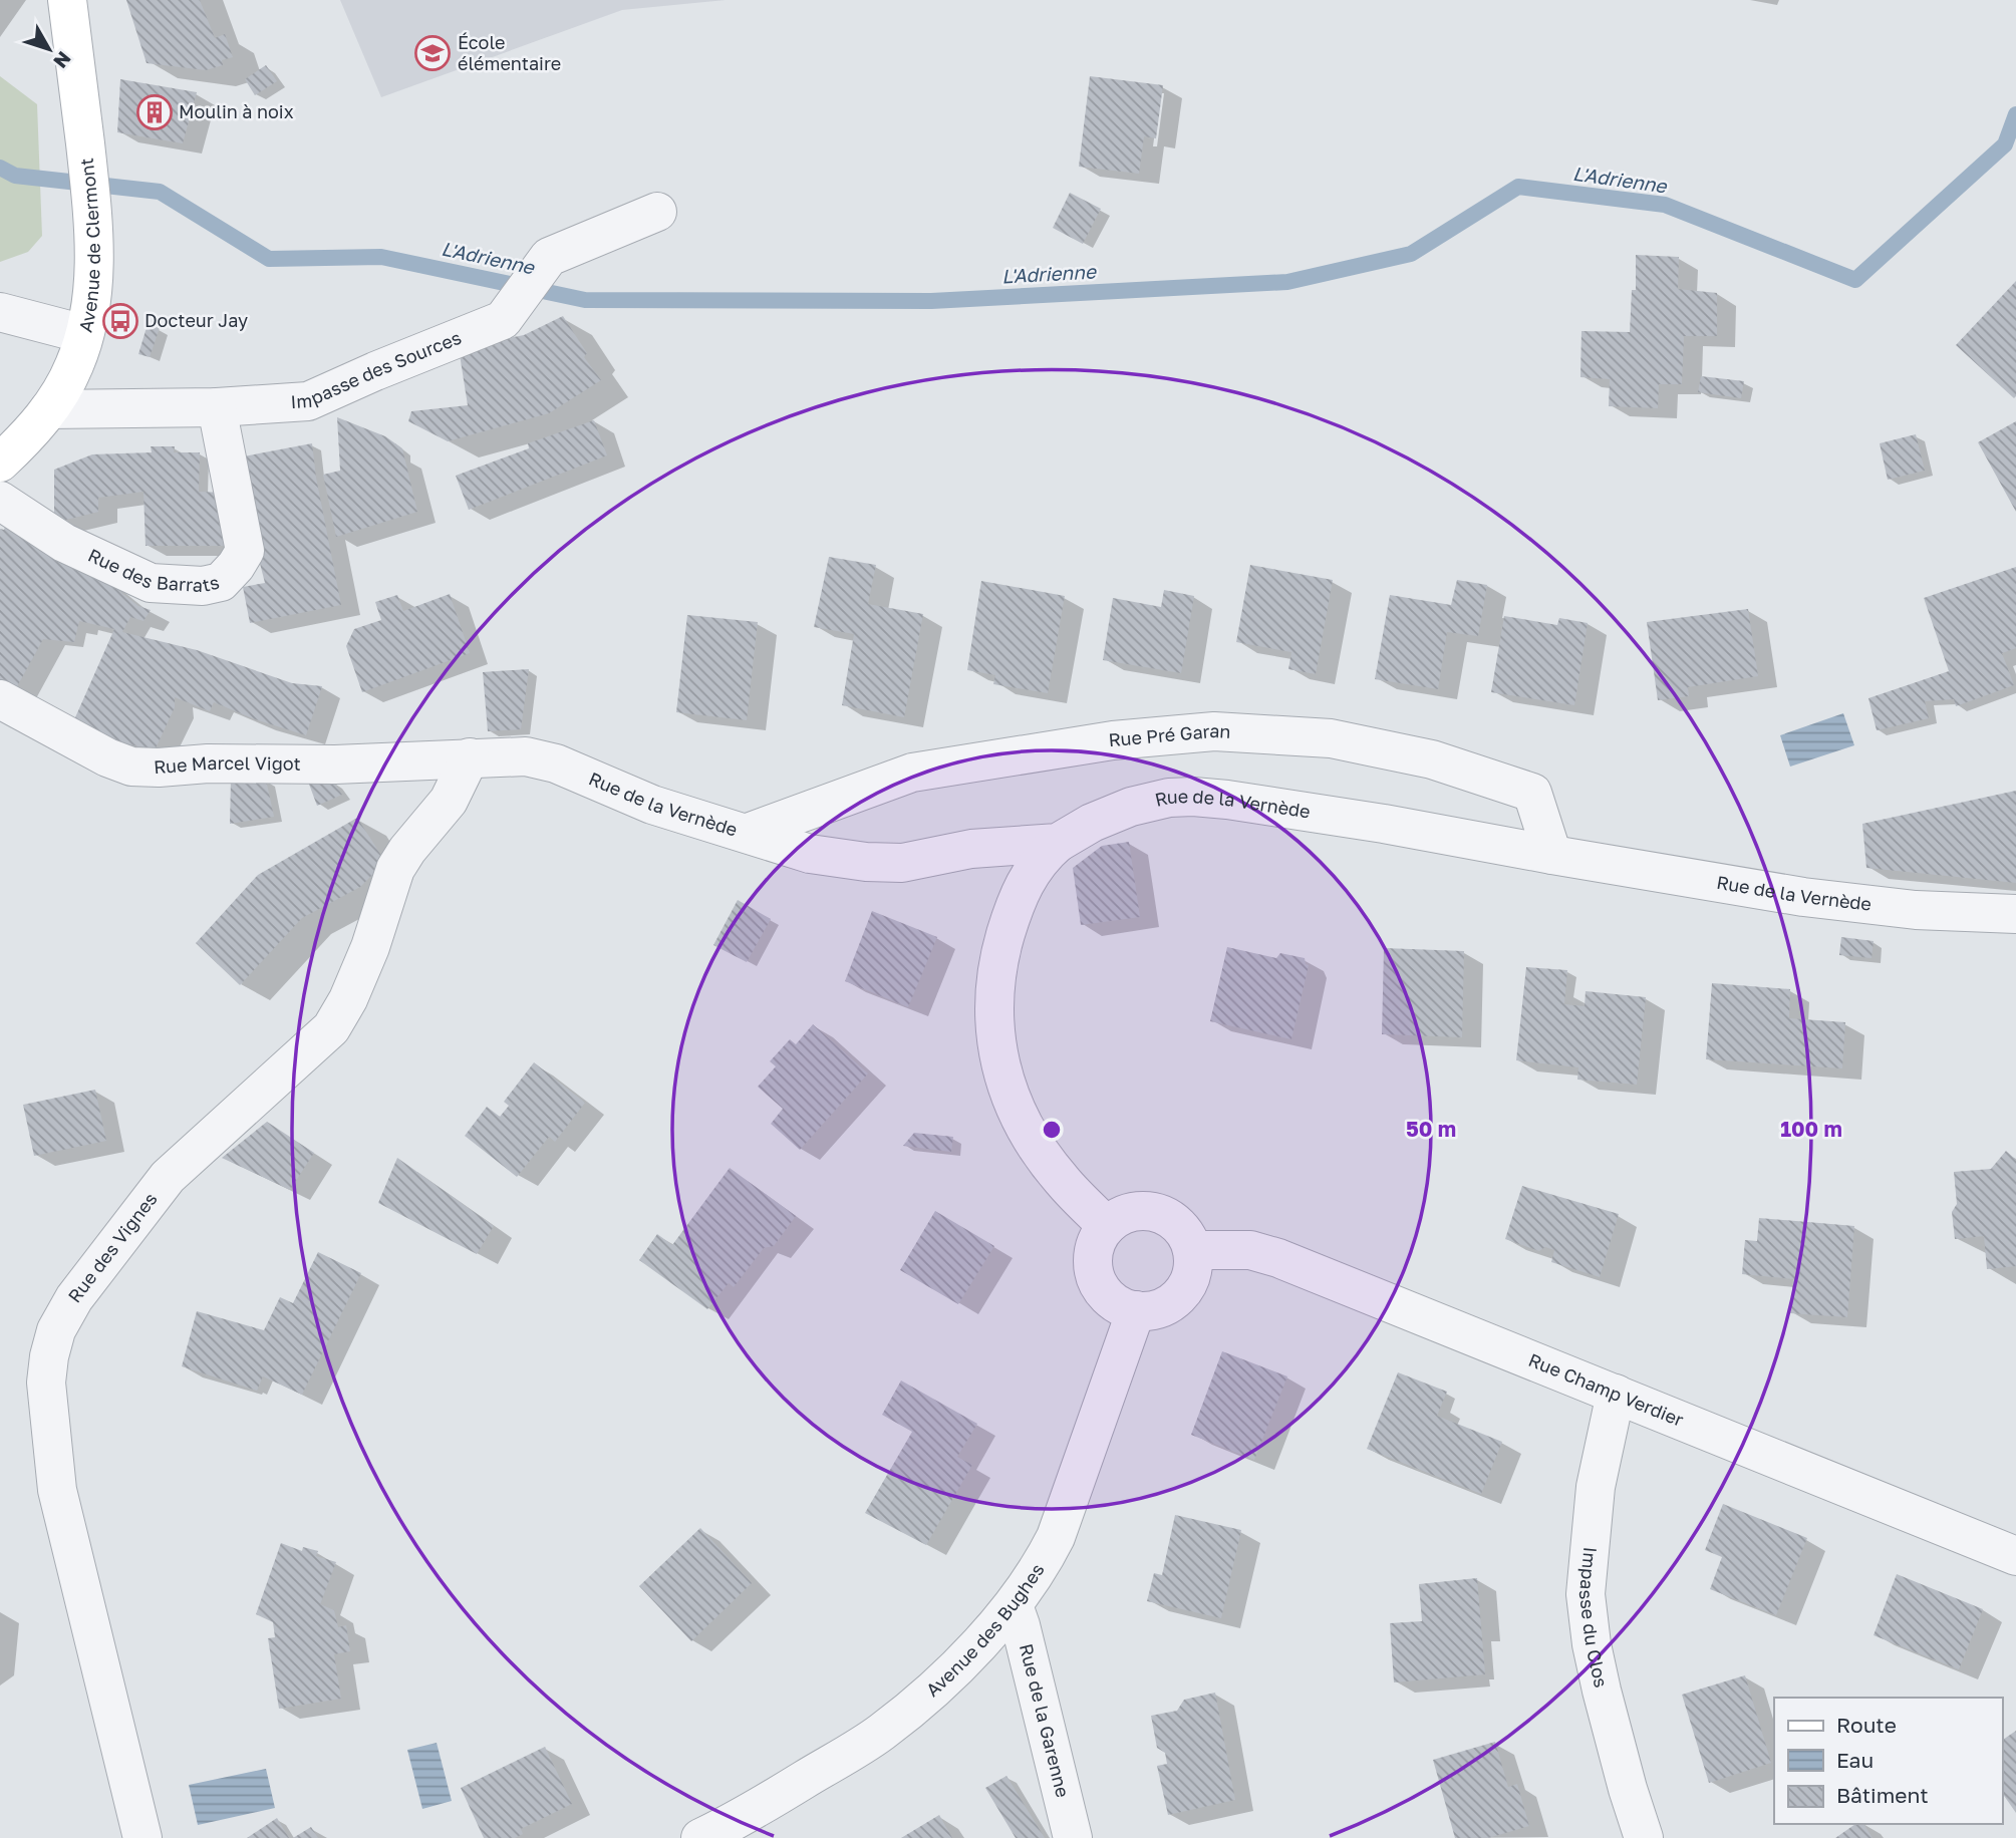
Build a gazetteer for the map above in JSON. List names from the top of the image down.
{
  "streets": {
    "street": [
      "Avenue de Clermont",
      "Impasse des Sources",
      "Rue des Barrats",
      "Rue Pré Garan",
      "Rue Marcel Vigot",
      "Rue de la Vernède",
      "Rue des Vignes",
      "Rue Champ Verdier",
      "Impasse du Clos",
      "Avenue des Bughes",
      "Rue de la Garenne"
    ]
  },
  "crossings": [
    ["Avenue de Clermont", "Impasse des Sources"],
    ["Impasse des Sources", "Rue des Barrats"],
    ["Rue Pré Garan", "Rue de la Vernède"],
    ["Rue Marcel Vigot", "Rue de la Vernède"],
    ["Rue Marcel Vigot", "Rue des Vignes"],
    ["Rue de la Vernède", "Rue des Vignes"],
    ["Rue Champ Verdier", "Impasse du Clos"],
    ["Rue Champ Verdier", "Avenue des Bughes"],
    ["Avenue des Bughes", "Rue de la Garenne"]
  ],
  "water": ["L'Adrienne"],
  "places": {
    "school or university": ["École élémentaire"],
    "building": ["Moulin à noix"],
    "bus stop": ["Docteur Jay"]
  },
  "legend": ["Route", "Eau", "Bâtiment"],
  "north": "bottom right",
  "rings": ["50 m", "100 m"]
}
